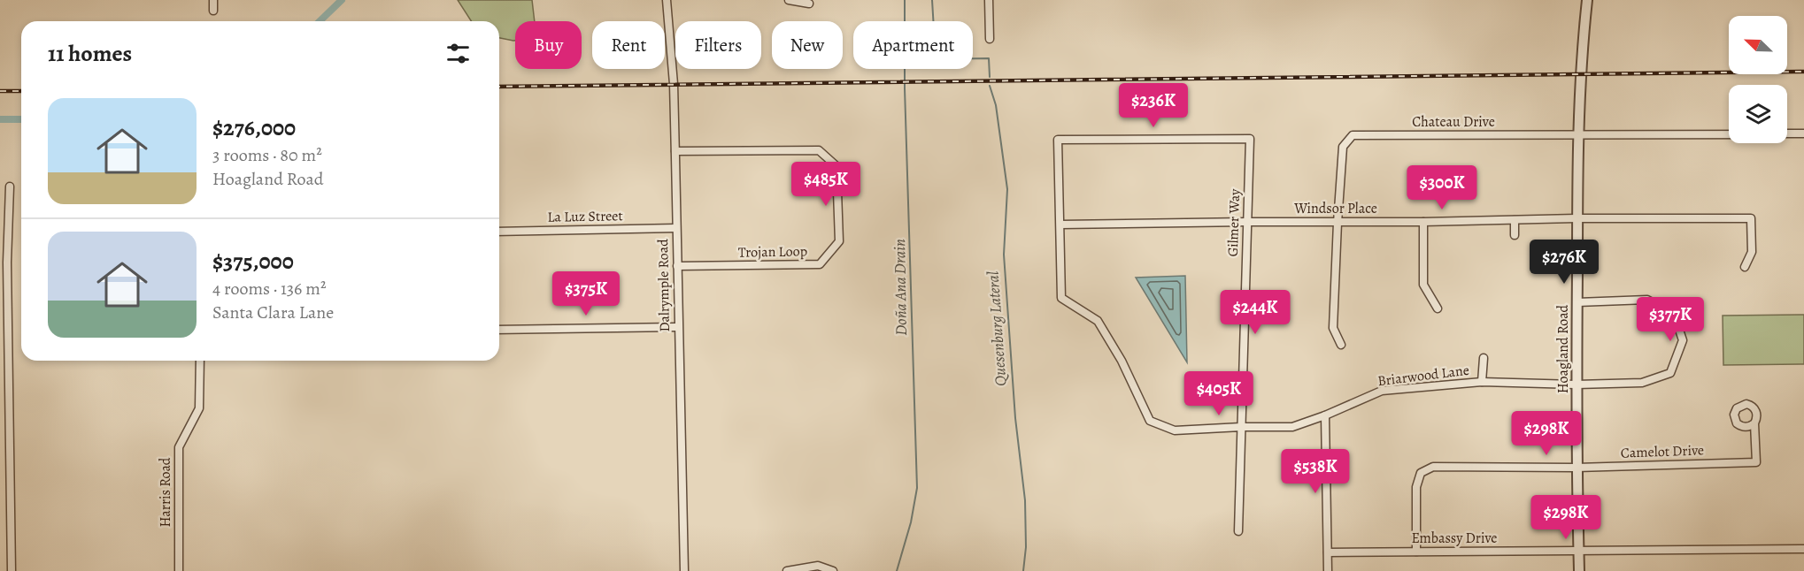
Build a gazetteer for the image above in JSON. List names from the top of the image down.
{
  "streets": {
    "street": [
      "Chateau Drive",
      "Windsor Place",
      "La Luz Street",
      "Gilmer Way",
      "Trojan Loop",
      "Dalrymple Road",
      "Hoagland Road",
      "Briarwood Lane",
      "Camelot Drive",
      "Harris Road",
      "Embassy Drive"
    ]
  },
  "crossings": [
    ["Chateau Drive", "Windsor Place"],
    ["Chateau Drive", "Hoagland Road"],
    ["Windsor Place", "Gilmer Way"],
    ["Windsor Place", "Hoagland Road"],
    ["Windsor Place", "Briarwood Lane"],
    ["La Luz Street", "Dalrymple Road"],
    ["Gilmer Way", "Briarwood Lane"],
    ["Trojan Loop", "Dalrymple Road"],
    ["Hoagland Road", "Briarwood Lane"],
    ["Hoagland Road", "Camelot Drive"],
    ["Hoagland Road", "Embassy Drive"],
    ["Camelot Drive", "Embassy Drive"]
  ],
  "water": ["Doña Ana Drain", "Quesenburg Lateral"],
  "north": "top left",
  "page": {
    "chip": [
      "Buy",
      "Rent",
      "Filters",
      "New",
      "Apartment"
    ],
    "heading": "11 homes",
    "price": [
      "$236K",
      "$485K",
      "$300K",
      "$276K",
      "$375K",
      "$244K",
      "$377K",
      "$405K",
      "$298K",
      "$538K",
      "$298K"
    ],
    "list": [
      {
        "name": "$276,000",
        "note": "3 rooms · 80 m² · Hoagland Road"
      },
      {
        "name": "$375,000",
        "note": "4 rooms · 136 m² · Santa Clara Lane"
      }
    ]
  }
}
